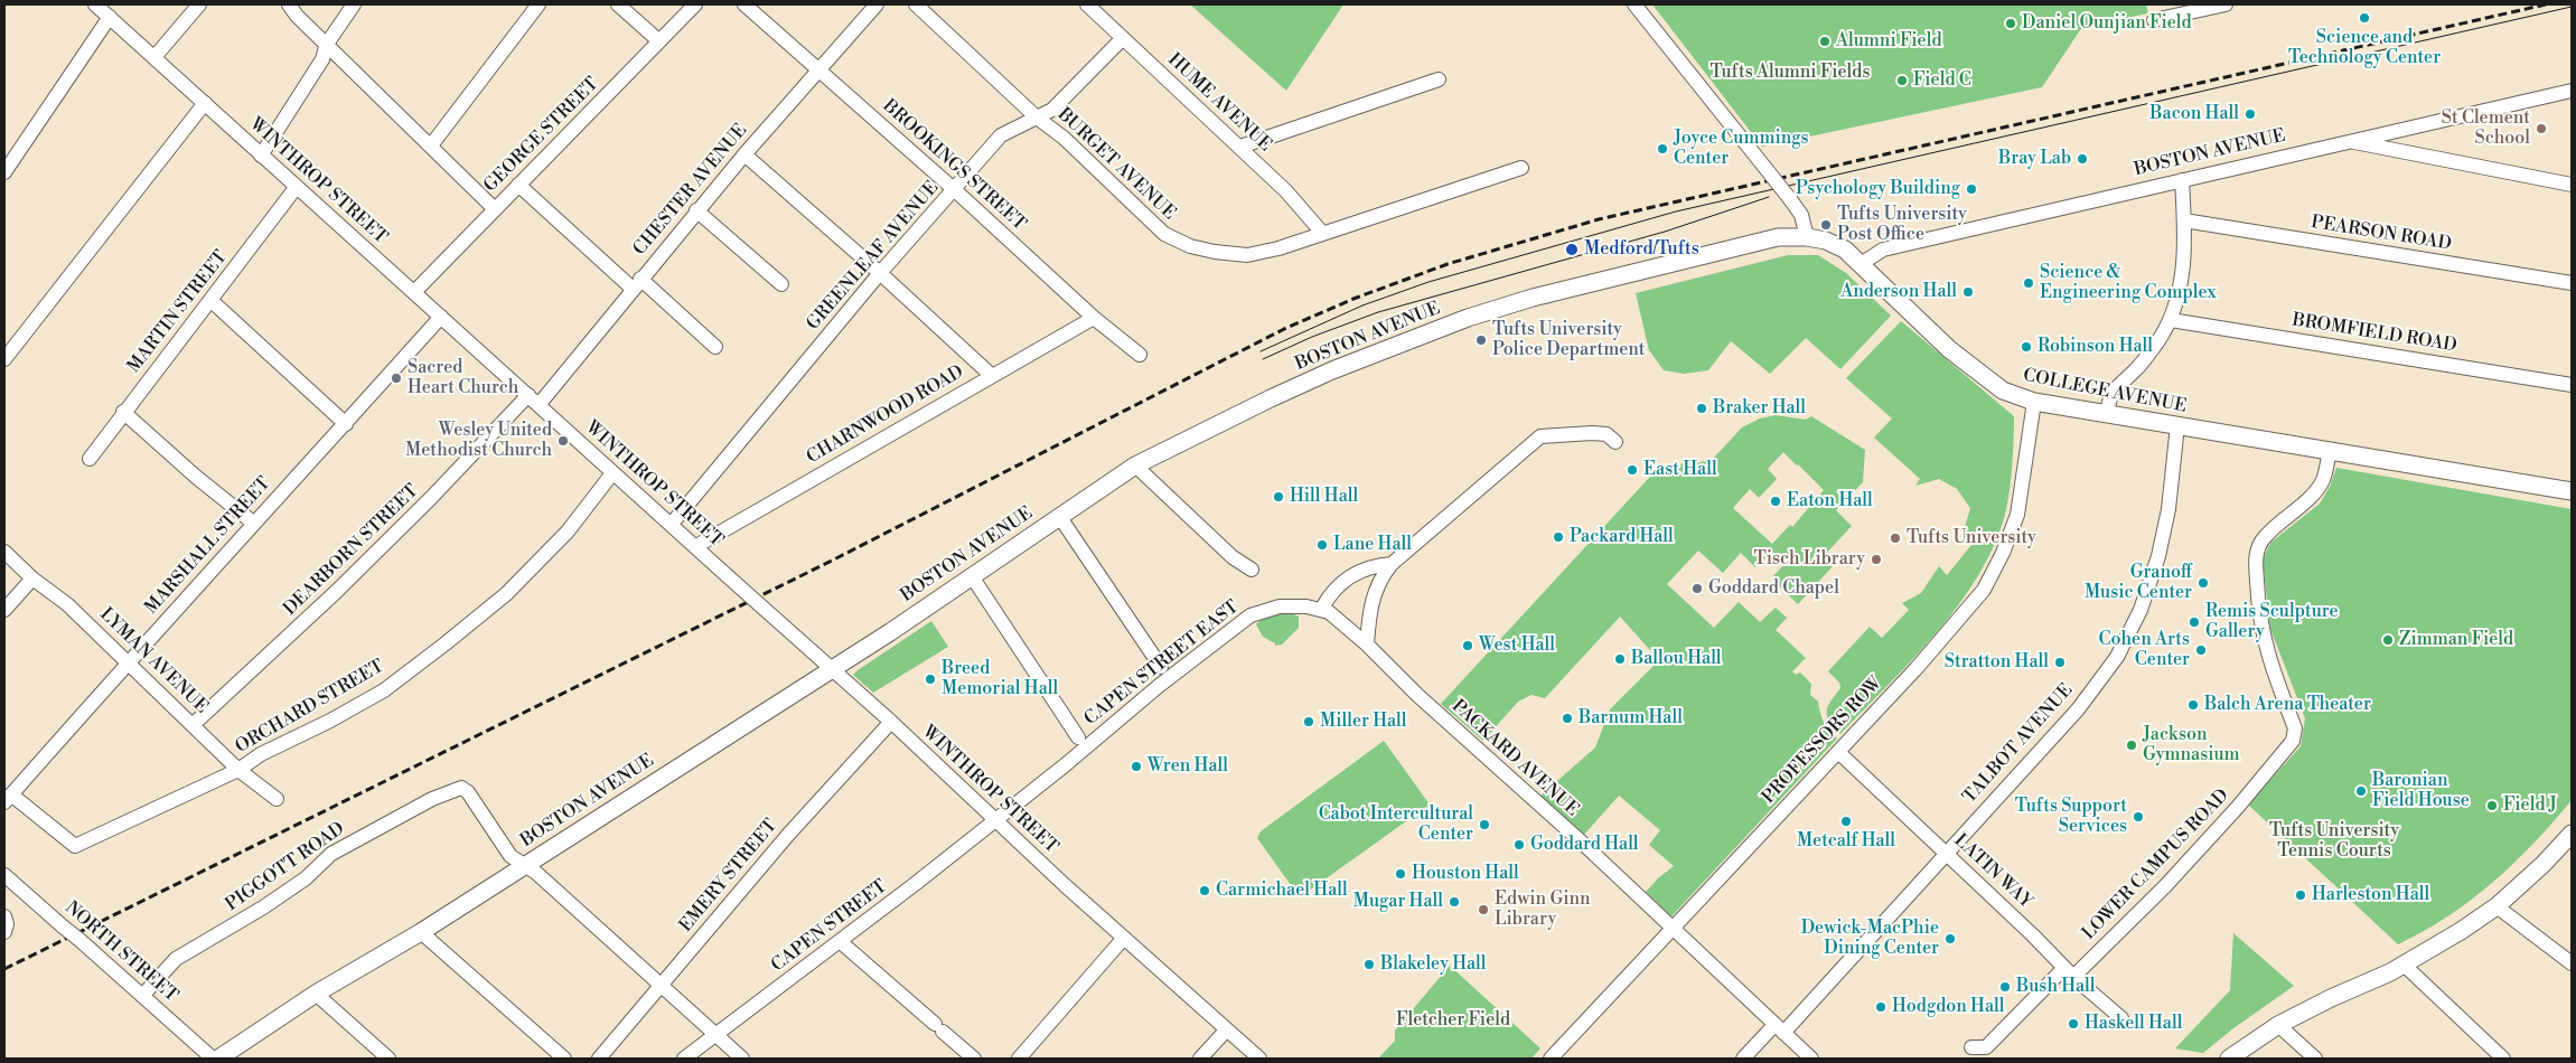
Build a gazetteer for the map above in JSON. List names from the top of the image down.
{
  "streets": {
    "main road": ["BOSTON AVENUE", "COLLEGE AVENUE"],
    "street": [
      "HUME AVENUE",
      "GEORGE STREET",
      "BURGET AVENUE",
      "BROOKINGS STREET",
      "WINTHROP STREET",
      "CHESTER AVENUE",
      "PEARSON ROAD",
      "GREENLEAF AVENUE",
      "MARTIN STREET",
      "BROMFIELD ROAD",
      "CHARNWOOD ROAD",
      "MARSHALL STREET",
      "DEARBORN STREET",
      "LYMAN AVENUE",
      "CAPEN STREET EAST",
      "ORCHARD STREET",
      "PROFESSORS ROW",
      "TALBOT AVENUE",
      "PACKARD AVENUE",
      "LOWER CAMPUS ROAD",
      "PIGGOTT ROAD",
      "LATIN WAY",
      "EMERY STREET",
      "CAPEN STREET",
      "NORTH STREET"
    ]
  },
  "crossings": [
    ["HUME AVENUE", "BURGET AVENUE"],
    ["HUME AVENUE", "GREENLEAF AVENUE"],
    ["GEORGE STREET", "WINTHROP STREET"],
    ["BOSTON AVENUE", "WINTHROP STREET"],
    ["BOSTON AVENUE", "COLLEGE AVENUE"],
    ["BOSTON AVENUE", "PIGGOTT ROAD"],
    ["BURGET AVENUE", "GREENLEAF AVENUE"],
    ["BROOKINGS STREET", "CHESTER AVENUE"],
    ["BROOKINGS STREET", "GREENLEAF AVENUE"],
    ["BROOKINGS STREET", "CHARNWOOD ROAD"],
    ["WINTHROP STREET", "CHESTER AVENUE"],
    ["WINTHROP STREET", "GREENLEAF AVENUE"],
    ["WINTHROP STREET", "MARTIN STREET"],
    ["WINTHROP STREET", "CHARNWOOD ROAD"],
    ["WINTHROP STREET", "MARSHALL STREET"],
    ["WINTHROP STREET", "DEARBORN STREET"],
    ["WINTHROP STREET", "CAPEN STREET EAST"],
    ["WINTHROP STREET", "ORCHARD STREET"],
    ["WINTHROP STREET", "EMERY STREET"],
    ["WINTHROP STREET", "CAPEN STREET"],
    ["CHESTER AVENUE", "DEARBORN STREET"],
    ["COLLEGE AVENUE", "PROFESSORS ROW"],
    ["COLLEGE AVENUE", "TALBOT AVENUE"],
    ["COLLEGE AVENUE", "LOWER CAMPUS ROAD"],
    ["MARSHALL STREET", "LYMAN AVENUE"],
    ["MARSHALL STREET", "ORCHARD STREET"],
    ["DEARBORN STREET", "LYMAN AVENUE"],
    ["LYMAN AVENUE", "ORCHARD STREET"],
    ["CAPEN STREET EAST", "PACKARD AVENUE"],
    ["CAPEN STREET EAST", "CAPEN STREET"],
    ["PROFESSORS ROW", "PACKARD AVENUE"],
    ["PROFESSORS ROW", "LATIN WAY"],
    ["TALBOT AVENUE", "PACKARD AVENUE"],
    ["TALBOT AVENUE", "LATIN WAY"],
    ["LOWER CAMPUS ROAD", "LATIN WAY"],
    ["PIGGOTT ROAD", "NORTH STREET"]
  ],
  "parks": ["Tufts Alumni Fields", "Tufts University Tennis Courts", "Fletcher Field"],
  "places": [
    "Science and Technology Center",
    "Daniel Ounjian Field",
    "Alumni Field",
    "Field C",
    "Bacon Hall",
    "St Clement School",
    "Joyce Cummings Center",
    "Bray Lab",
    "Psychology Building",
    "Tufts University Post Office",
    "Medford/Tufts",
    "Science & Engineering Complex",
    "Anderson Hall",
    "Tufts University Police Department",
    "Robinson Hall",
    "Sacred Heart Church",
    "Braker Hall",
    "Wesley United Methodist Church",
    "East Hall",
    "Hill Hall",
    "Eaton Hall",
    "Packard Hall",
    "Tufts University",
    "Lane Hall",
    "Tisch Library",
    "Granoff Music Center",
    "Goddard Chapel",
    "Remis Sculpture Gallery",
    "Zimman Field",
    "West Hall",
    "Cohen Arts Center",
    "Ballou Hall",
    "Stratton Hall",
    "Breed Memorial Hall",
    "Balch Arena Theater",
    "Barnum Hall",
    "Miller Hall",
    "Jackson Gymnasium",
    "Wren Hall",
    "Baronian Field House",
    "Field J",
    "Tufts Support Services",
    "Metcalf Hall",
    "Cabot Intercultural Center",
    "Goddard Hall",
    "Houston Hall",
    "Carmichael Hall",
    "Harleston Hall",
    "Mugar Hall",
    "Edwin Ginn Library",
    "Dewick-MacPhie Dining Center",
    "Blakeley Hall",
    "Bush Hall",
    "Hodgdon Hall",
    "Haskell Hall"
  ]
}
